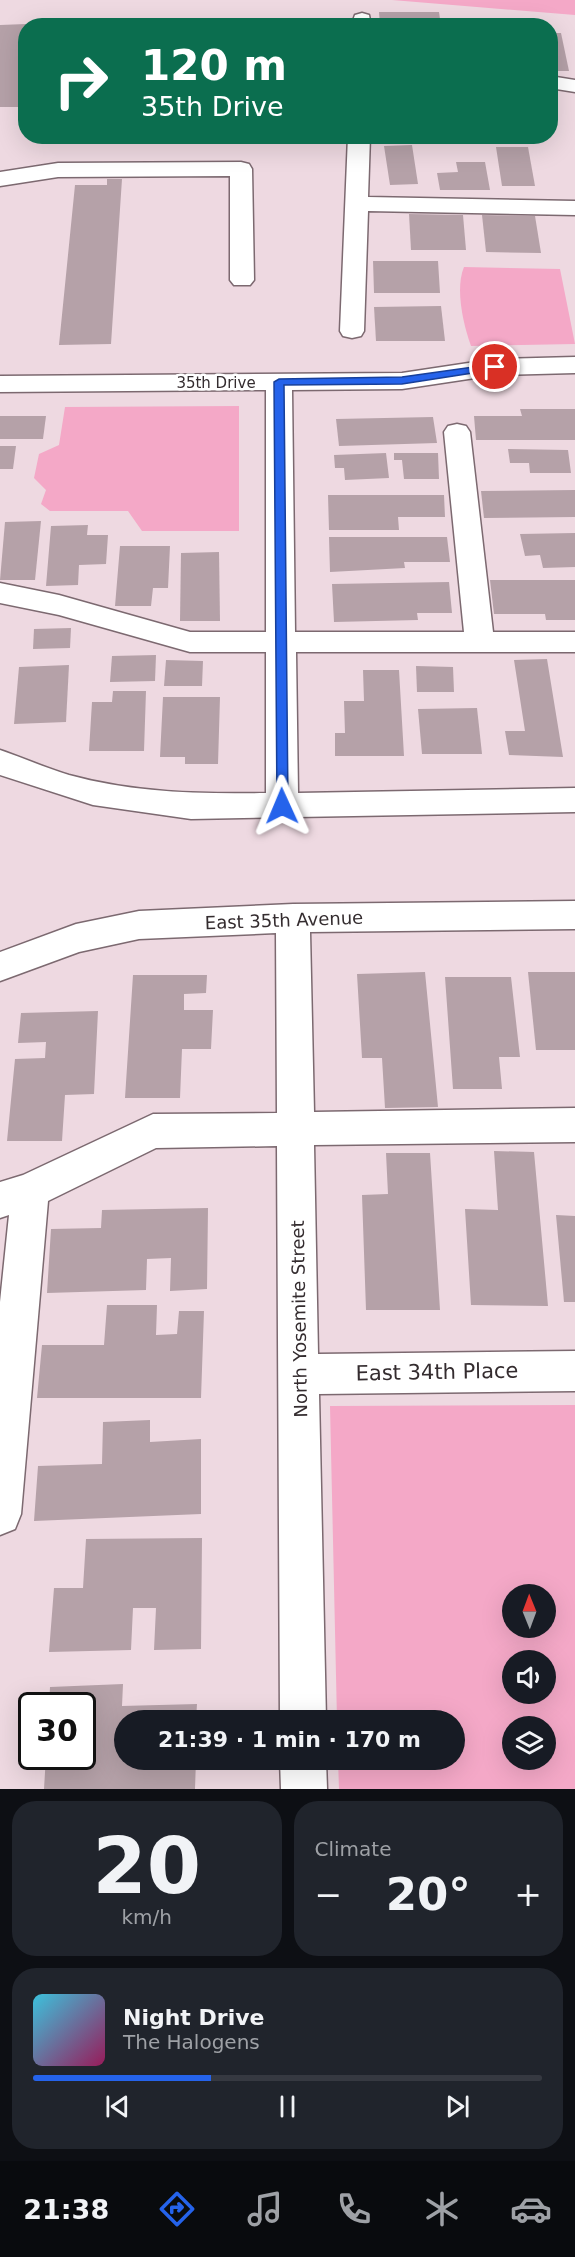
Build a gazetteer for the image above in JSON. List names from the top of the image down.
{
  "streets": {
    "street": [
      "35th Drive",
      "East 35th Avenue",
      "North Yosemite Street",
      "East 34th Place"
    ]
  },
  "crossings": [
    ["East 35th Avenue", "North Yosemite Street"],
    ["North Yosemite Street", "East 34th Place"]
  ],
  "north": "top",
  "page": {
    "turn": ["120 m", "35th Drive"],
    "limit": "30",
    "trip": "21:39 · 1 min · 170 m",
    "tile": [
      ["20", "km/h"],
      "Climate"
    ],
    "heat": ["−", "20°", "+"],
    "song": ["Night Drive", "The Halogens"],
    "tabs": "21:38"
  }
}
